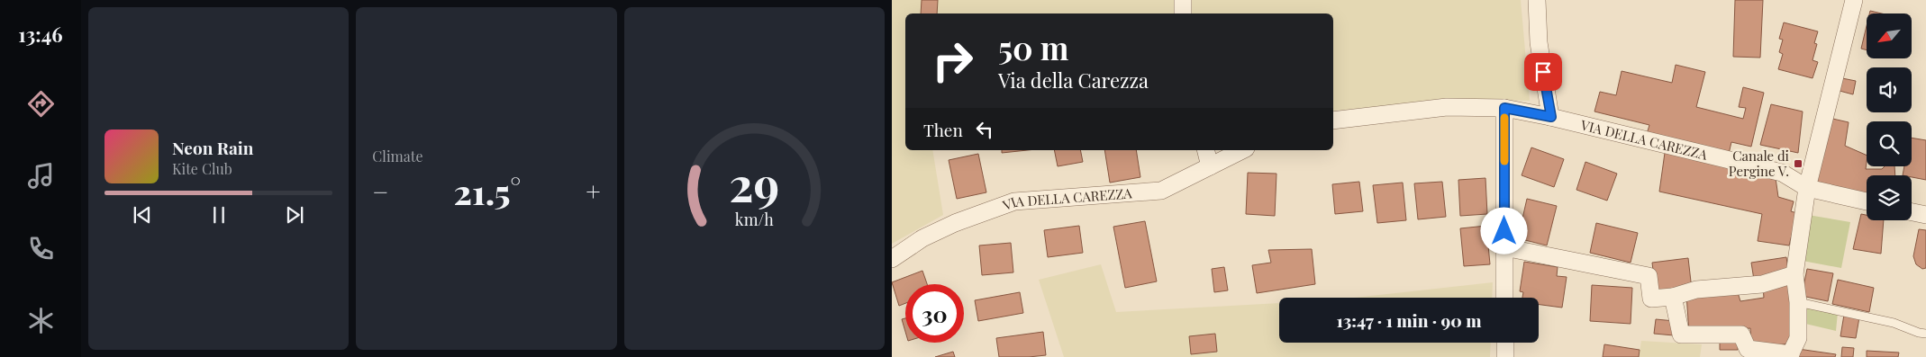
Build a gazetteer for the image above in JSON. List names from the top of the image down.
{
  "streets": {
    "street": ["VIA DELLA CAREZZA"]
  },
  "places": {
    "transit": ["Canale di Pergine V."]
  },
  "north": "bottom left",
  "page": {
    "tabs": "13:46",
    "tile": "Climate",
    "turn": ["50 m", "Via della Carezza"],
    "then": "Then",
    "song": ["Neon Rain", "Kite Club"],
    "heat": ["−", "21.5°", "+"],
    "limit": "30",
    "trip": "13:47 · 1 min · 90 m",
    "gauge": ["29", "km/h"]
  }
}
